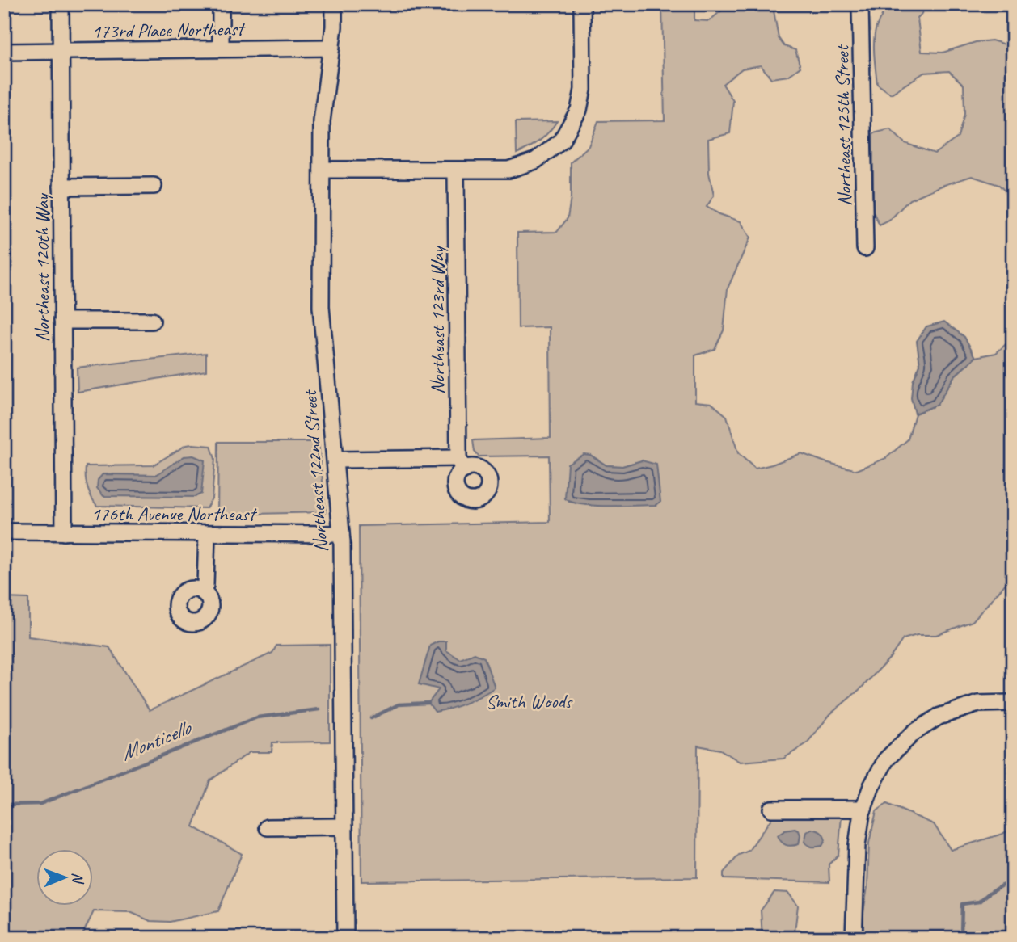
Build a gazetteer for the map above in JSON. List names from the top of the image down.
{
  "streets": {
    "street": [
      "173rd Place Northeast",
      "Northeast 125th Street",
      "Northeast 120th Way",
      "Northeast 123rd Way",
      "Northeast 122nd Street",
      "176th Avenue Northeast"
    ]
  },
  "crossings": [
    ["173rd Place Northeast", "Northeast 120th Way"],
    ["173rd Place Northeast", "Northeast 122nd Street"],
    ["Northeast 120th Way", "176th Avenue Northeast"],
    ["Northeast 123rd Way", "Northeast 122nd Street"],
    ["Northeast 122nd Street", "176th Avenue Northeast"]
  ],
  "water": ["Monticello"],
  "parks": ["Smith Woods"],
  "north": "right"
}
